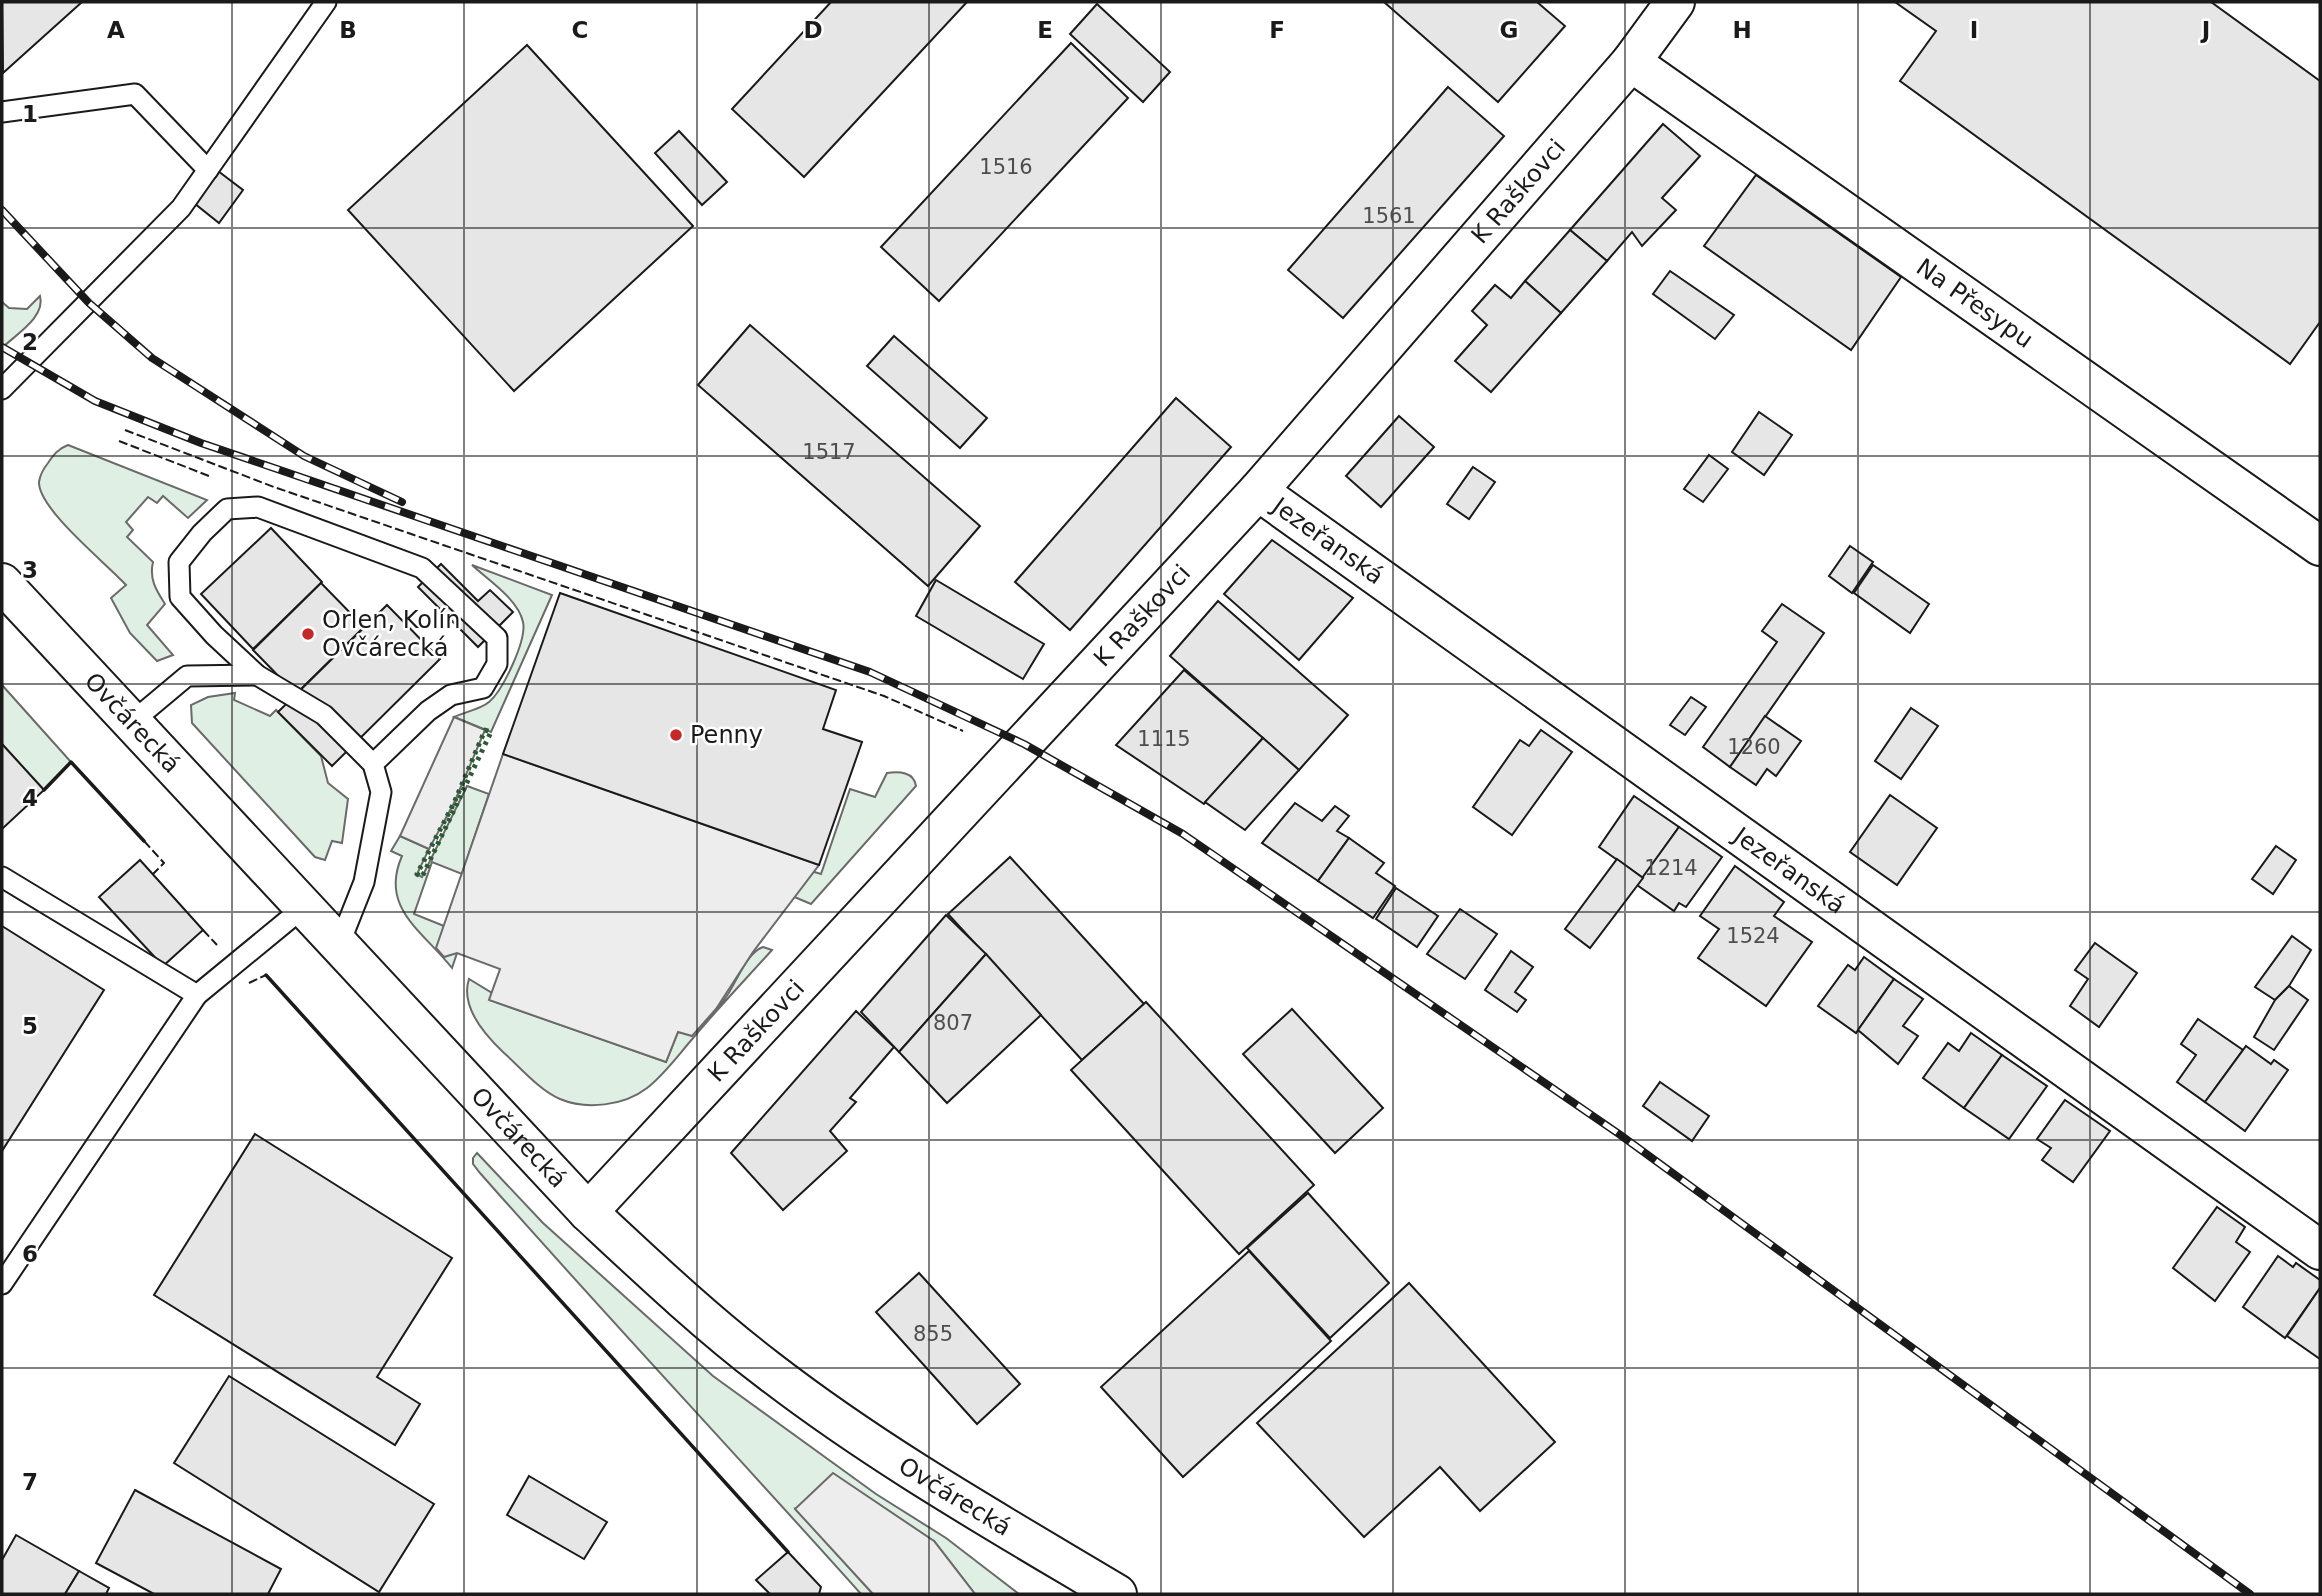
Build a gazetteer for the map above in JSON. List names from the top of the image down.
{
  "streets": {
    "street": [
      "K Raškovci",
      "Na Přesypu",
      "Jezeřanská",
      "Ovčárecká"
    ]
  },
  "crossings": [
    ["K Raškovci", "Na Přesypu"],
    ["K Raškovci", "Jezeřanská"],
    ["K Raškovci", "Ovčárecká"]
  ],
  "places": ["Orlen, Kolín Ovčárecká", "Penny"],
  "house_numbers": [
    "1516",
    "1561",
    "1517",
    "1115",
    "1260",
    "1214",
    "1524",
    "807",
    "855"
  ],
  "grid": {
    "columns": [
      "A",
      "B",
      "C",
      "D",
      "E",
      "F",
      "G",
      "H",
      "I",
      "J"
    ],
    "rows": [
      "1",
      "2",
      "3",
      "4",
      "5",
      "6",
      "7"
    ]
  }
}
